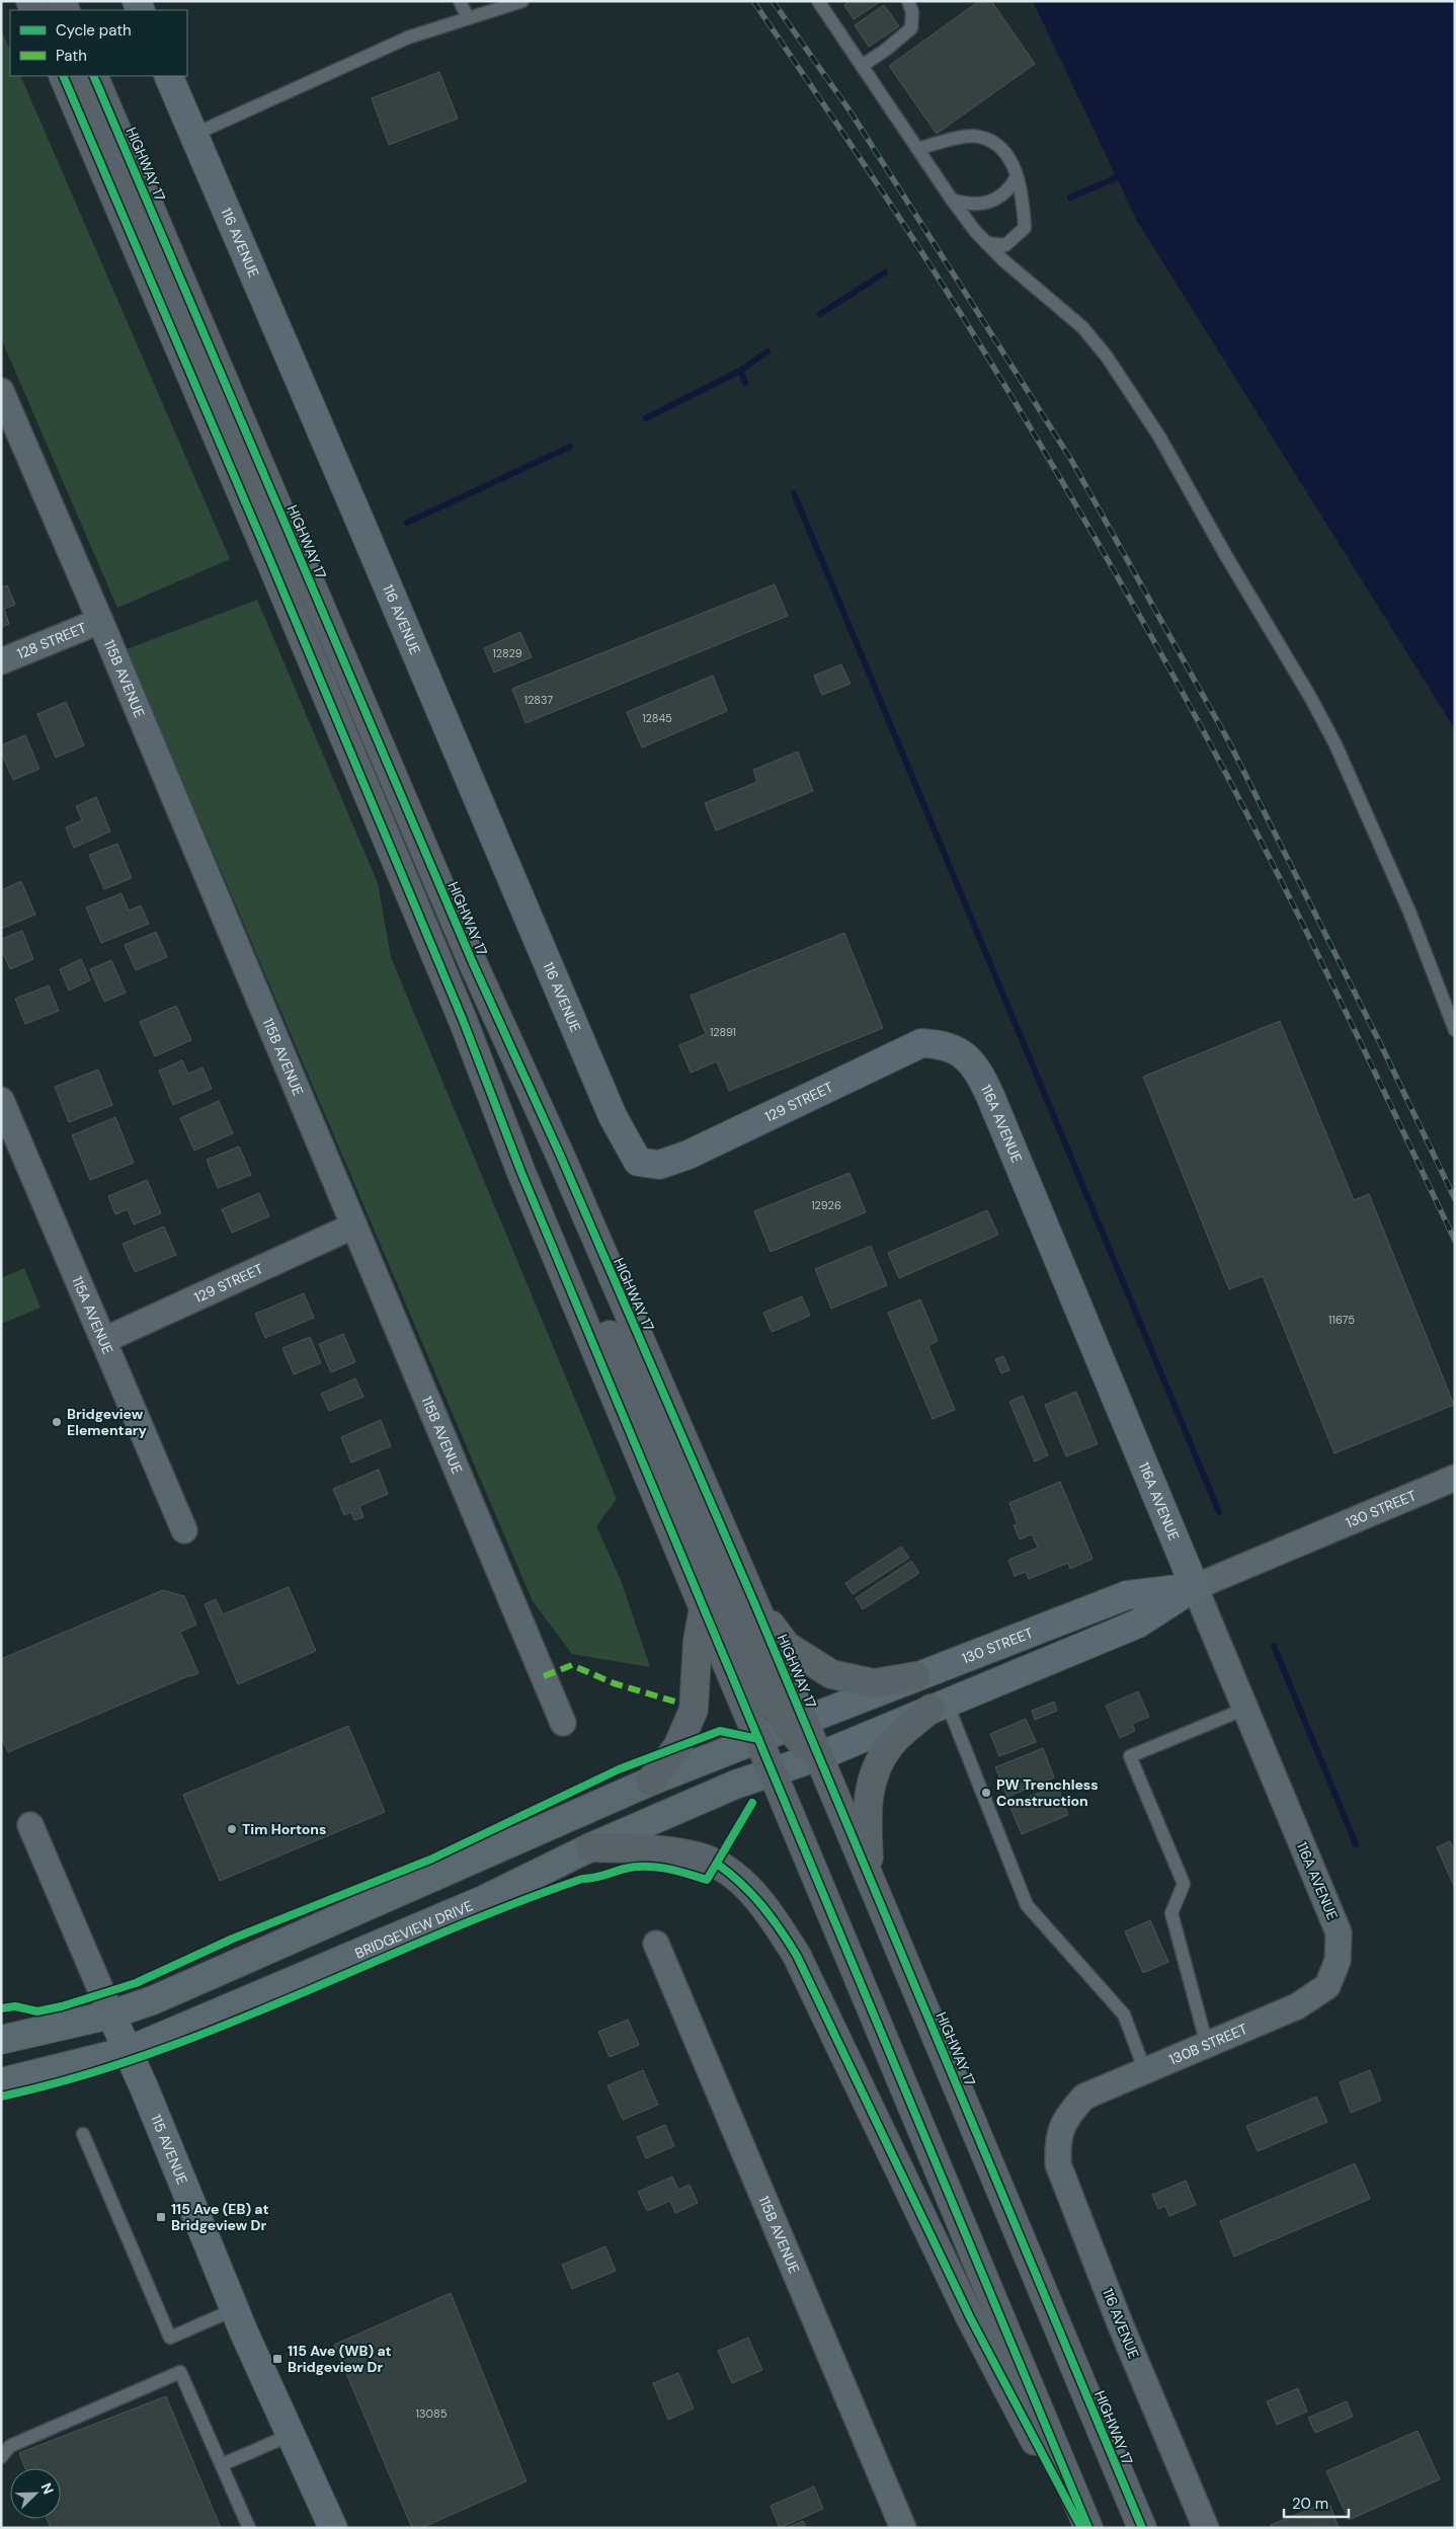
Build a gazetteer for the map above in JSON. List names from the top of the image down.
{
  "streets": {
    "highway": ["HIGHWAY 17"],
    "main road": ["BRIDGEVIEW DRIVE"],
    "street": [
      "116 AVENUE",
      "128 STREET",
      "115B AVENUE",
      "129 STREET",
      "116A AVENUE",
      "115A AVENUE",
      "130 STREET",
      "130B STREET",
      "115 AVENUE"
    ]
  },
  "crossings": [
    ["HIGHWAY 17", "130 STREET"],
    ["HIGHWAY 17", "BRIDGEVIEW DRIVE"],
    ["116 AVENUE", "129 STREET"],
    ["116 AVENUE", "130B STREET"],
    ["128 STREET", "115B AVENUE"],
    ["115B AVENUE", "129 STREET"],
    ["129 STREET", "116A AVENUE"],
    ["129 STREET", "115A AVENUE"],
    ["116A AVENUE", "130 STREET"],
    ["116A AVENUE", "130B STREET"],
    ["130 STREET", "BRIDGEVIEW DRIVE"],
    ["BRIDGEVIEW DRIVE", "115 AVENUE"]
  ],
  "places": {
    "other": ["Bridgeview Elementary", "PW Trenchless Construction", "Tim Hortons"],
    "transit": ["115 Ave (EB) at Bridgeview Dr", "115 Ave (WB) at Bridgeview Dr"]
  },
  "house_numbers": [
    "12829",
    "12837",
    "12845",
    "12891",
    "12926",
    "11675",
    "13085"
  ],
  "legend": ["Cycle path", "Path"],
  "scale_bar": "20 m",
  "north": "top right"
}
